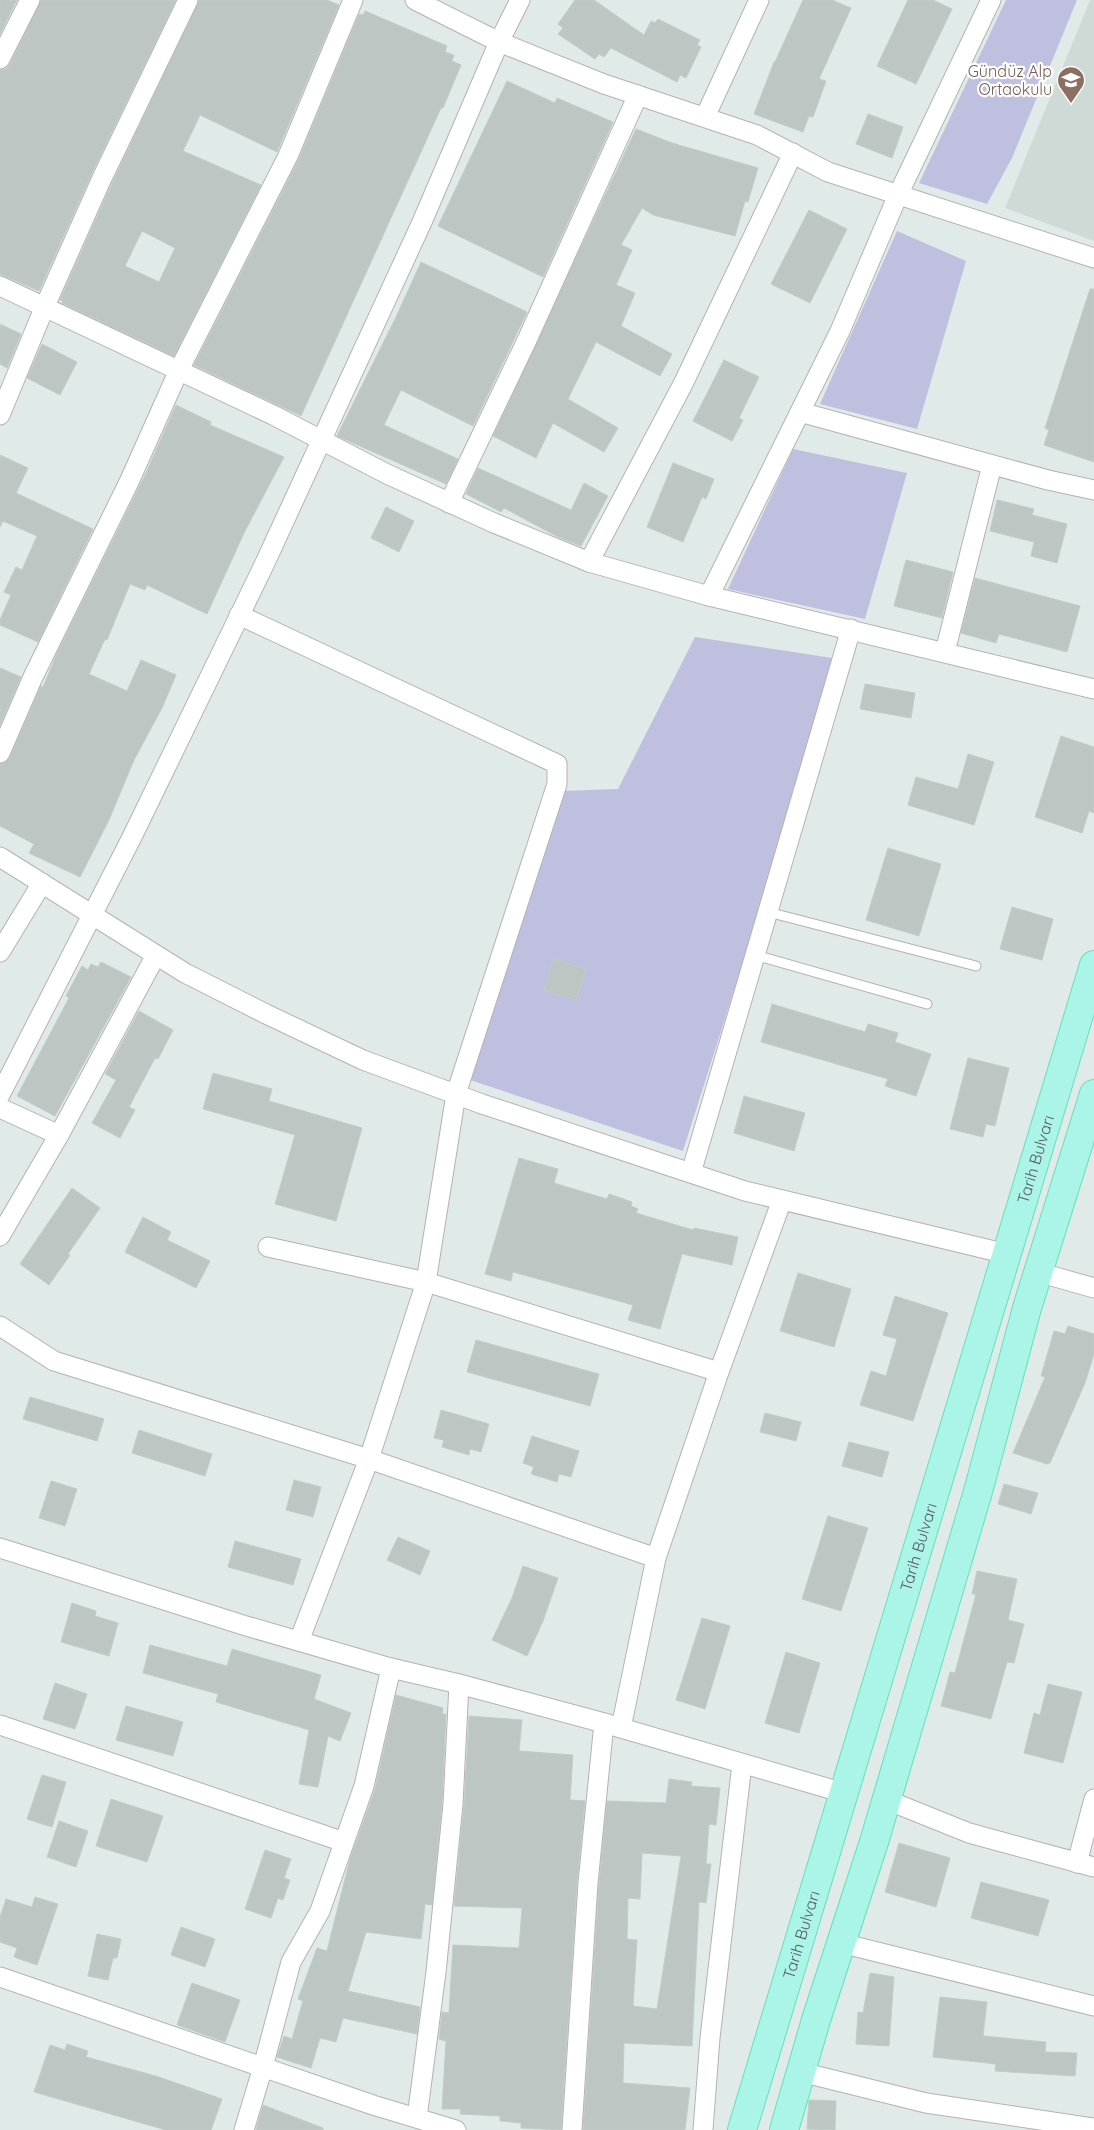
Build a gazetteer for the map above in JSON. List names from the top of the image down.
{
  "streets": {
    "main road": ["Tarih Bulvarı"]
  },
  "places": {
    "school or university": ["Gündüz Alp Ortaokulu"]
  }
}
